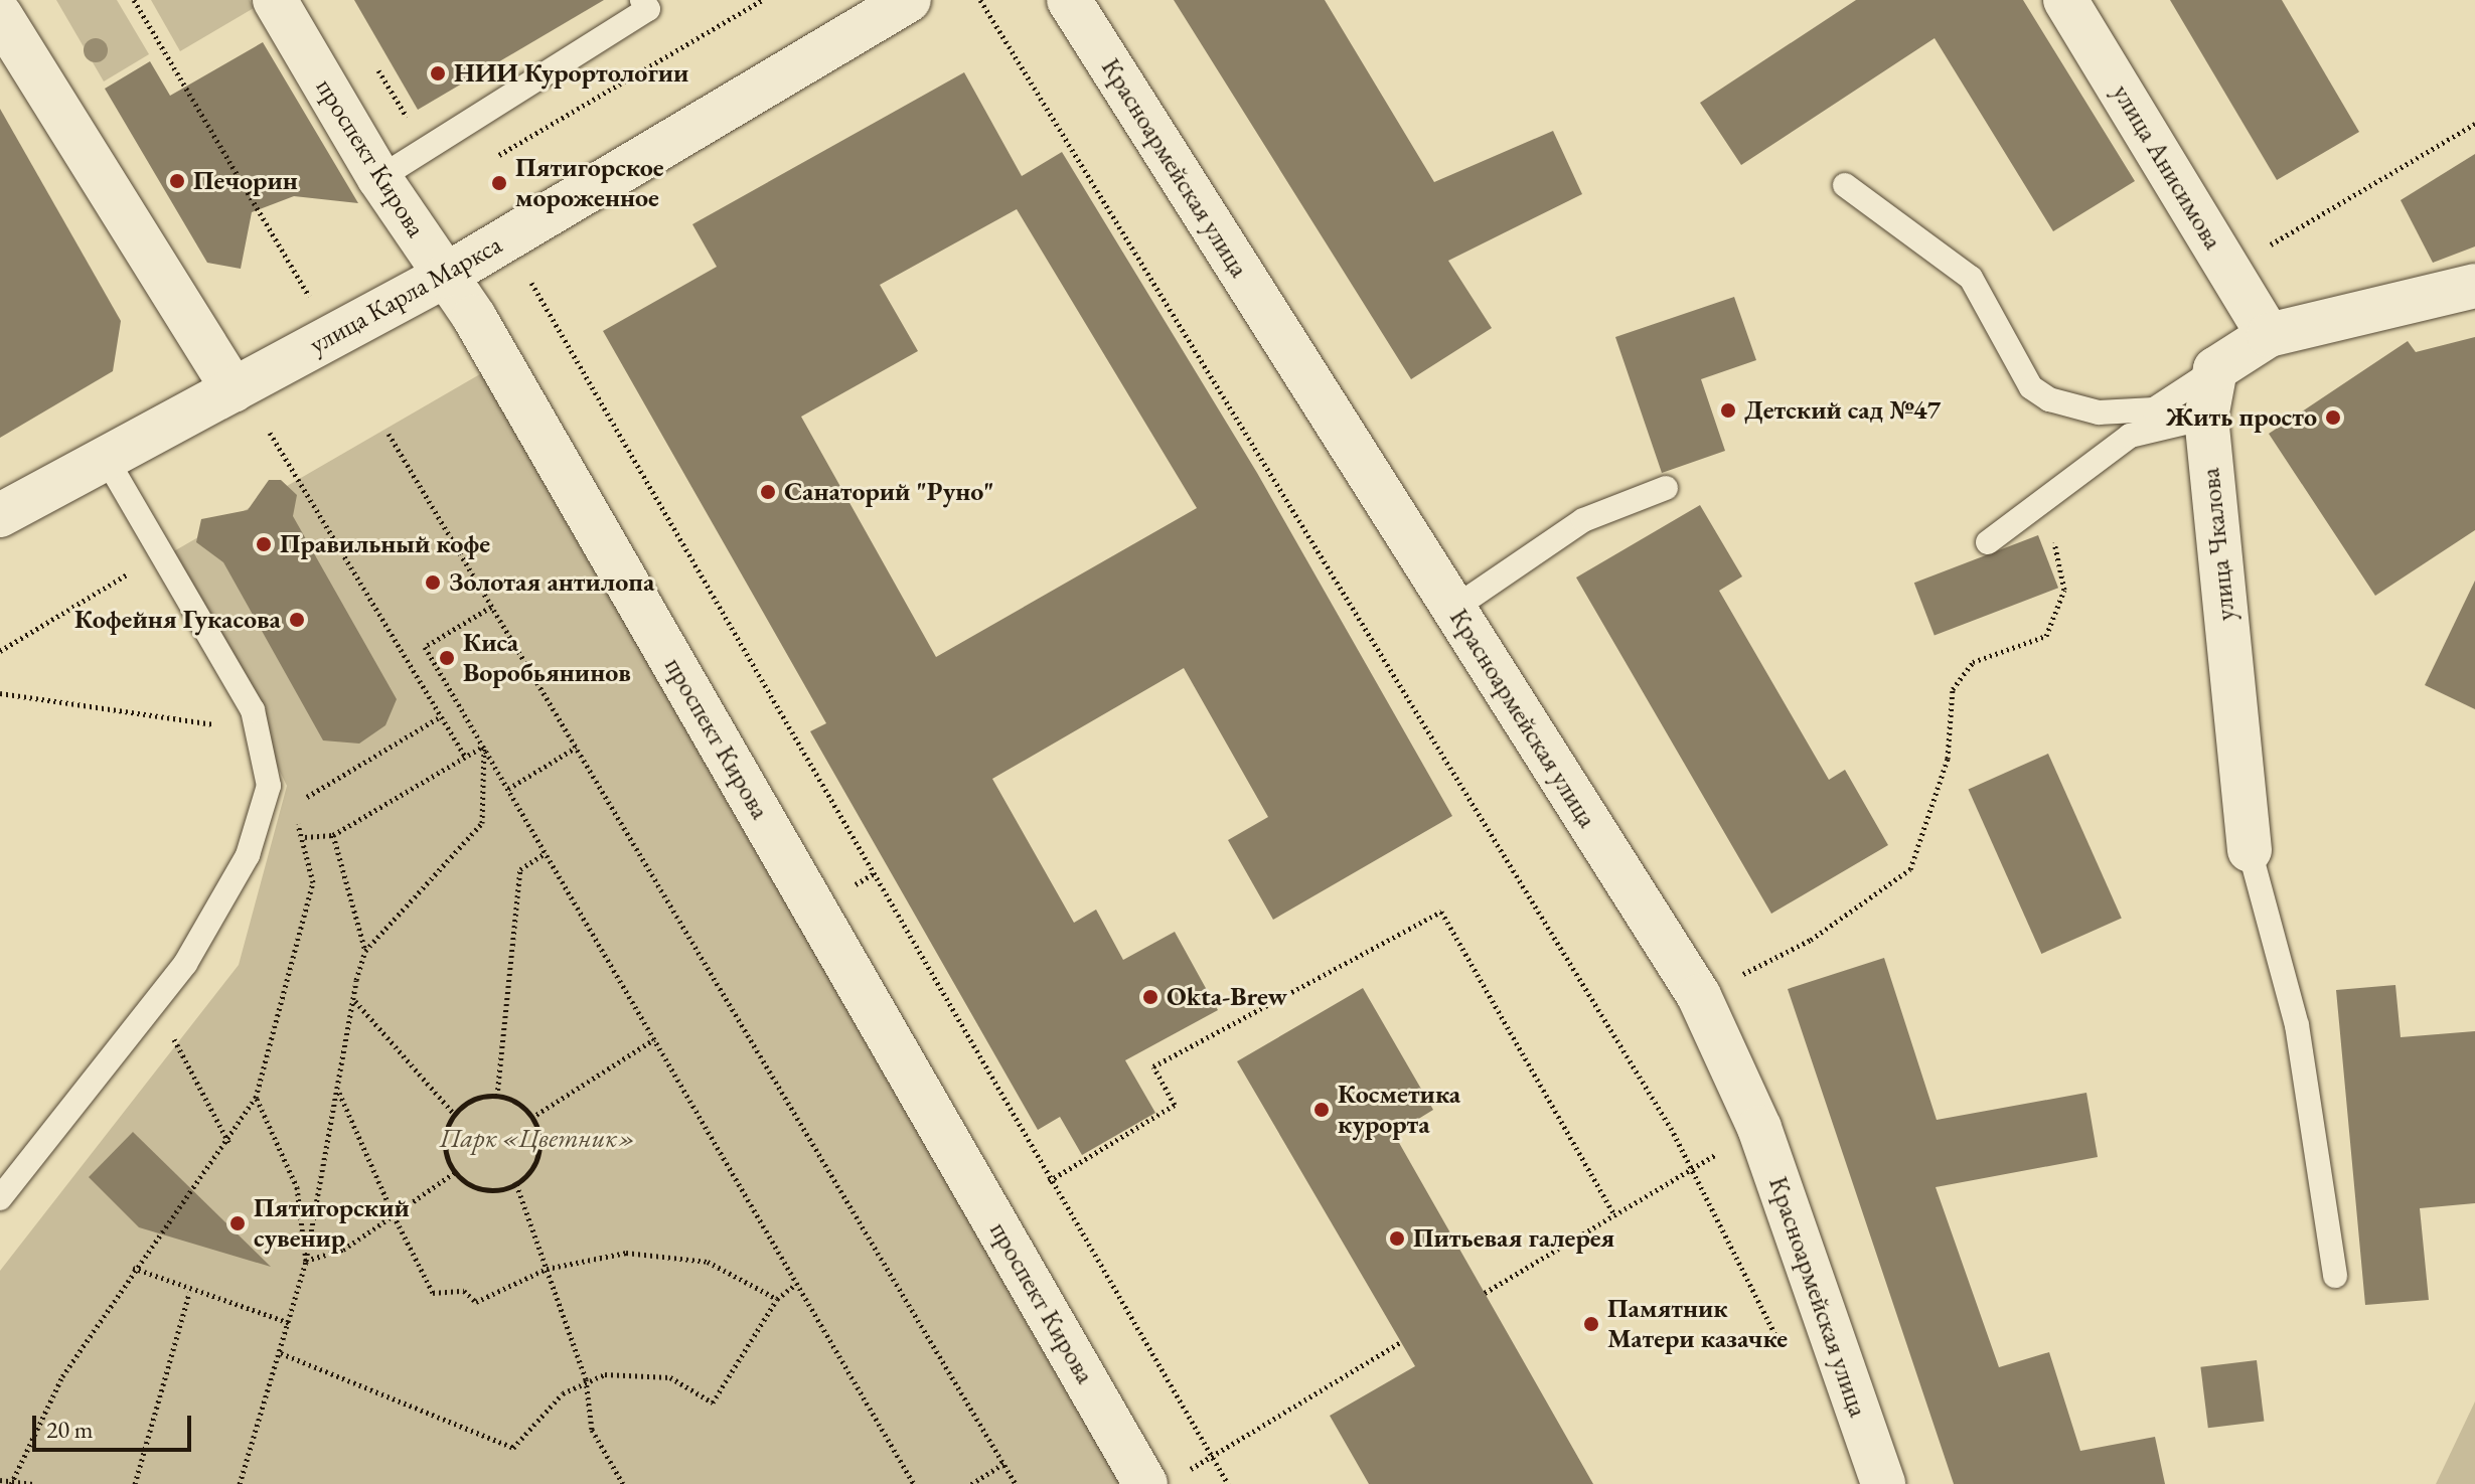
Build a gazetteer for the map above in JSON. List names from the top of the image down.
{
  "streets": {
    "street": [
      "проспект Кирова",
      "улица Анисимова",
      "Красноармейская улица",
      "улица Карла Маркса",
      "улица Чкалова"
    ]
  },
  "crossings": [
    ["проспект Кирова", "улица Карла Маркса"]
  ],
  "parks": ["Парк «Цветник»"],
  "places": [
    "НИИ Курортологии",
    "Печорин",
    "Пятигорское мороженное",
    "Детский сад №47",
    "Жить просто",
    "Санаторий \"Руно\"",
    "Правильный кофе",
    "Золотая антилопа",
    "Кофейня Гукасова",
    "Киса Воробьянинов",
    "Okta-Brew",
    "Косметика курорта",
    "Пятигорский сувенир",
    "Питьевая галерея",
    "Памятник Матери казачке"
  ],
  "scale_bar": "20 m"
}
